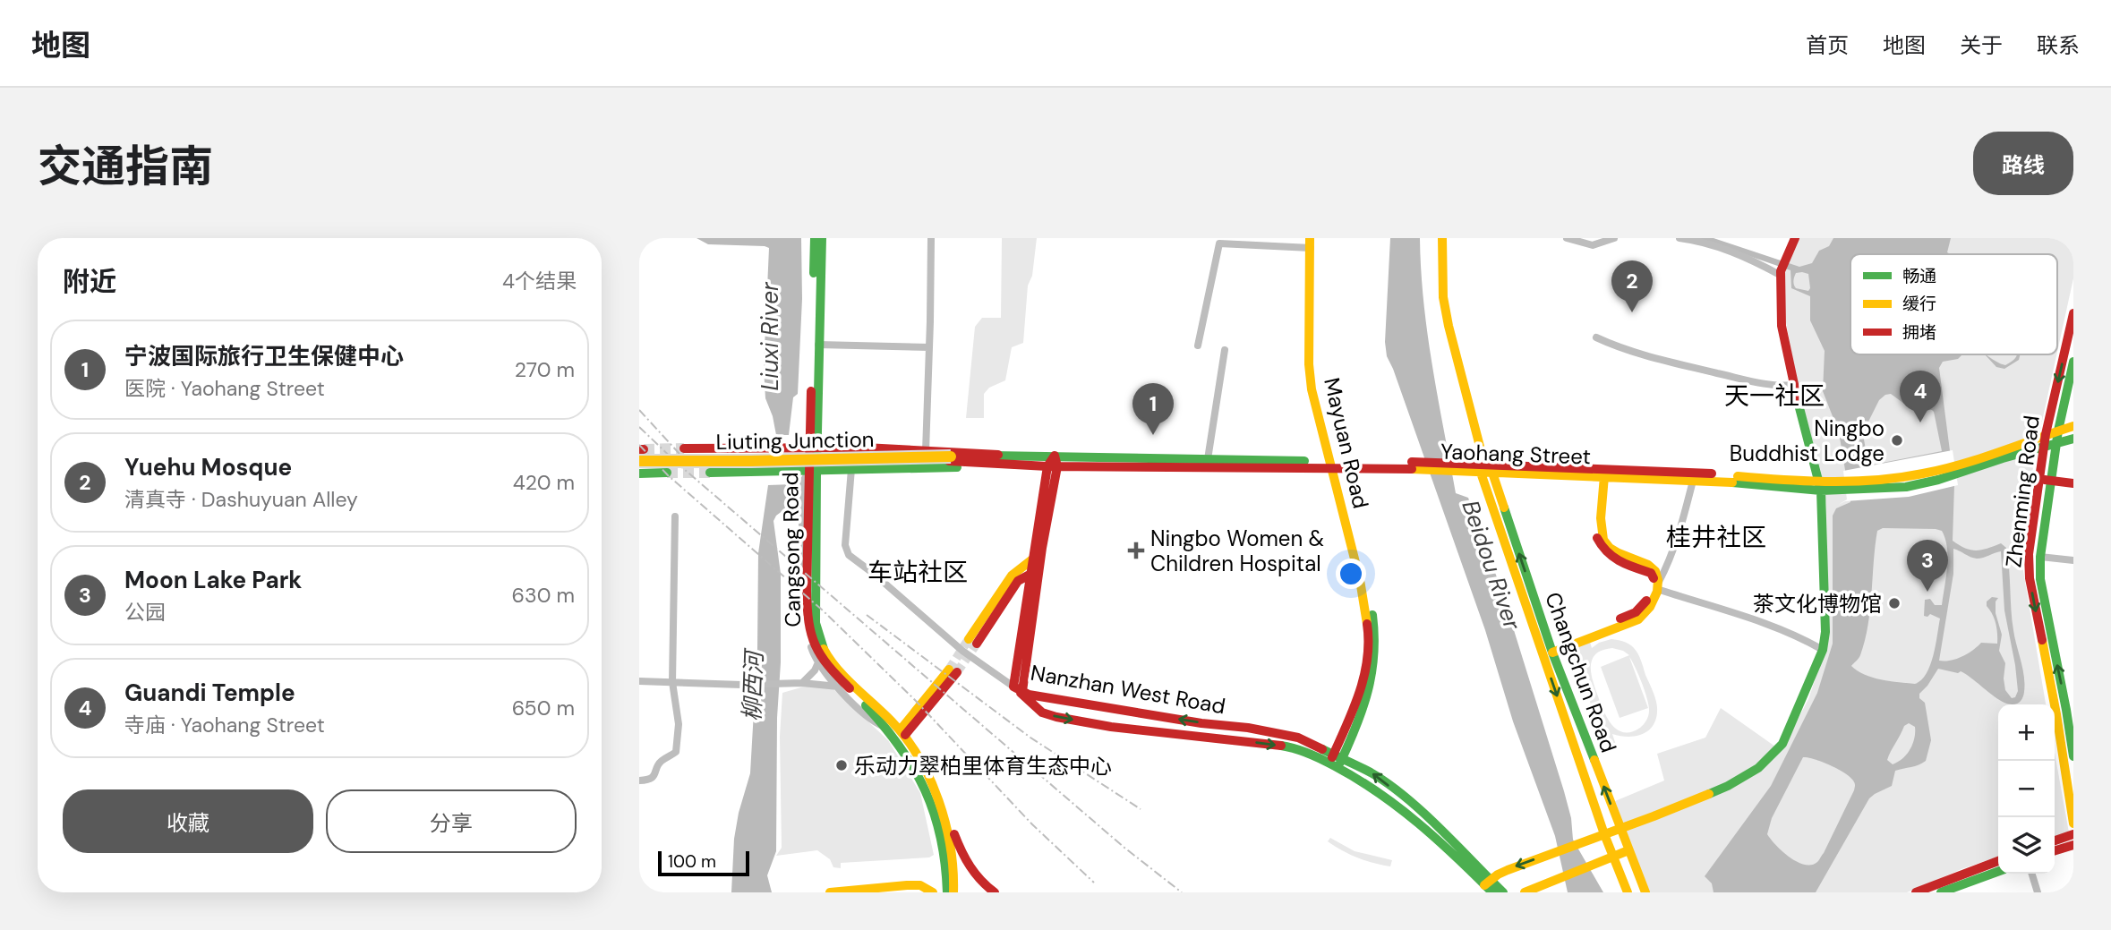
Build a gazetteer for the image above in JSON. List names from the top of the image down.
{
  "streets": {
    "main road": [
      "Liuting Junction",
      "Mayuan Road",
      "Yaohang Street",
      "Zhenming Road",
      "Cangsong Road",
      "Changchun Road",
      "Nanzhan West Road"
    ]
  },
  "crossings": [
    ["Liuting Junction", "Yaohang Street"],
    ["Mayuan Road", "Yaohang Street"],
    ["Mayuan Road", "Nanzhan West Road"],
    ["Yaohang Street", "Zhenming Road"],
    ["Yaohang Street", "Changchun Road"]
  ],
  "districts": ["天一社区", "桂井社区", "车站社区"],
  "water": ["Liuxi River", "Beidou River", "柳西河"],
  "places": {
    "other": ["Ningbo Buddhist Lodge", "茶文化博物馆", "乐动力翠柏里体育生态中心"],
    "health": ["Ningbo Women & Children Hospital"]
  },
  "legend": ["畅通", "缓行", "拥堵"],
  "scale_bar": "100 m",
  "page": {
    "header": "地图",
    "nav": [
      "首页",
      "地图",
      "关于",
      "联系"
    ],
    "title": "交通指南",
    "buttons": [
      "路线",
      ["收藏", "分享"]
    ],
    "heading": ["附近", "4个结果"],
    "pins": [
      "2",
      "4",
      "1",
      "3"
    ],
    "list": [
      {
        "mark": "1",
        "name": "宁波国际旅行卫生保健中心",
        "note": "医院 · Yaohang Street",
        "value": "270 m"
      },
      {
        "mark": "2",
        "name": "Yuehu Mosque",
        "note": "清真寺 · Dashuyuan Alley",
        "value": "420 m"
      },
      {
        "mark": "3",
        "name": "Moon Lake Park",
        "note": "公园",
        "value": "630 m"
      },
      {
        "mark": "4",
        "name": "Guandi Temple",
        "note": "寺庙 · Yaohang Street",
        "value": "650 m"
      }
    ],
    "map_buttons": ["+", "−"],
    "scale": "100 m"
  }
}
